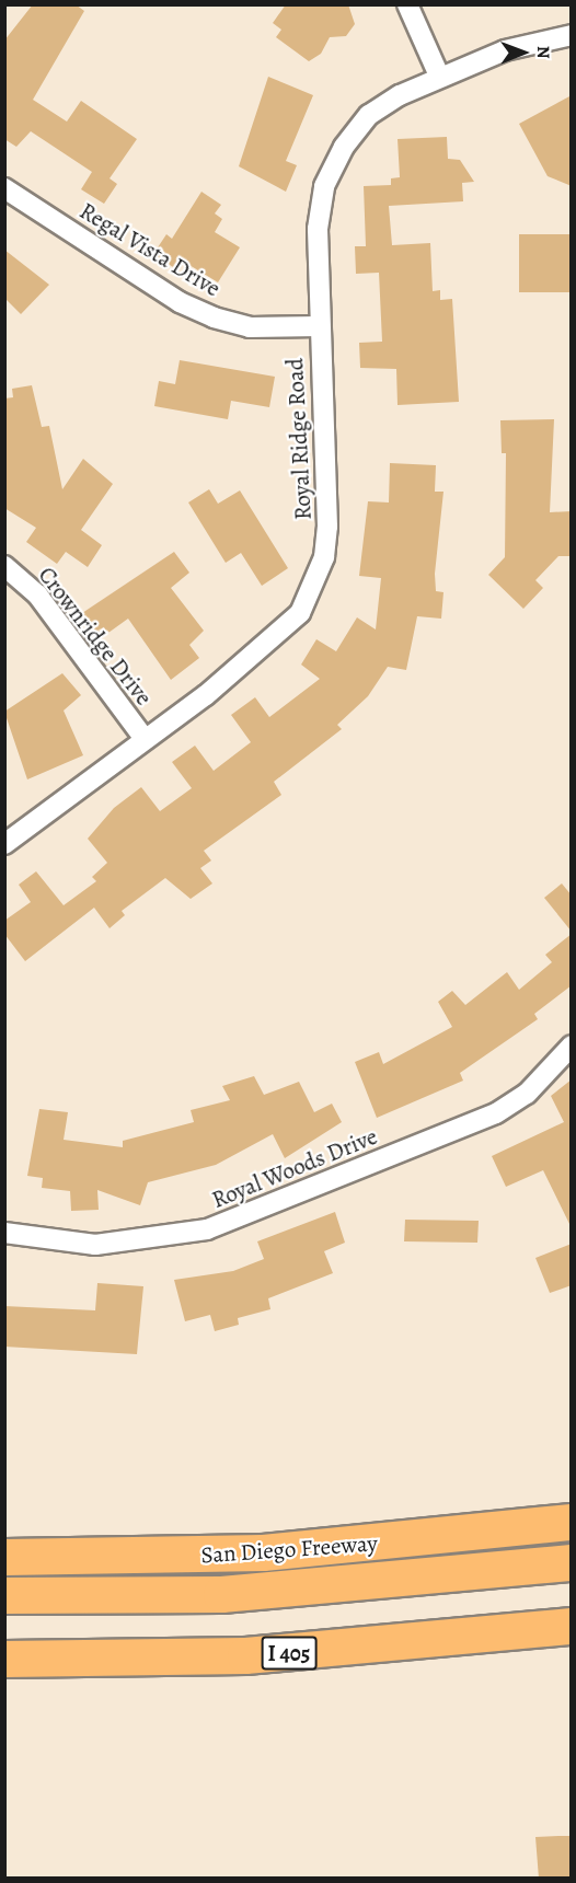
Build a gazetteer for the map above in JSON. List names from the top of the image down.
{
  "streets": {
    "highway": ["San Diego Freeway", "I 405"],
    "street": [
      "Regal Vista Drive",
      "Royal Ridge Road",
      "Crownridge Drive",
      "Royal Woods Drive"
    ]
  },
  "crossings": [
    ["Regal Vista Drive", "Royal Ridge Road"],
    ["Royal Ridge Road", "Crownridge Drive"]
  ],
  "north": "right"
}
